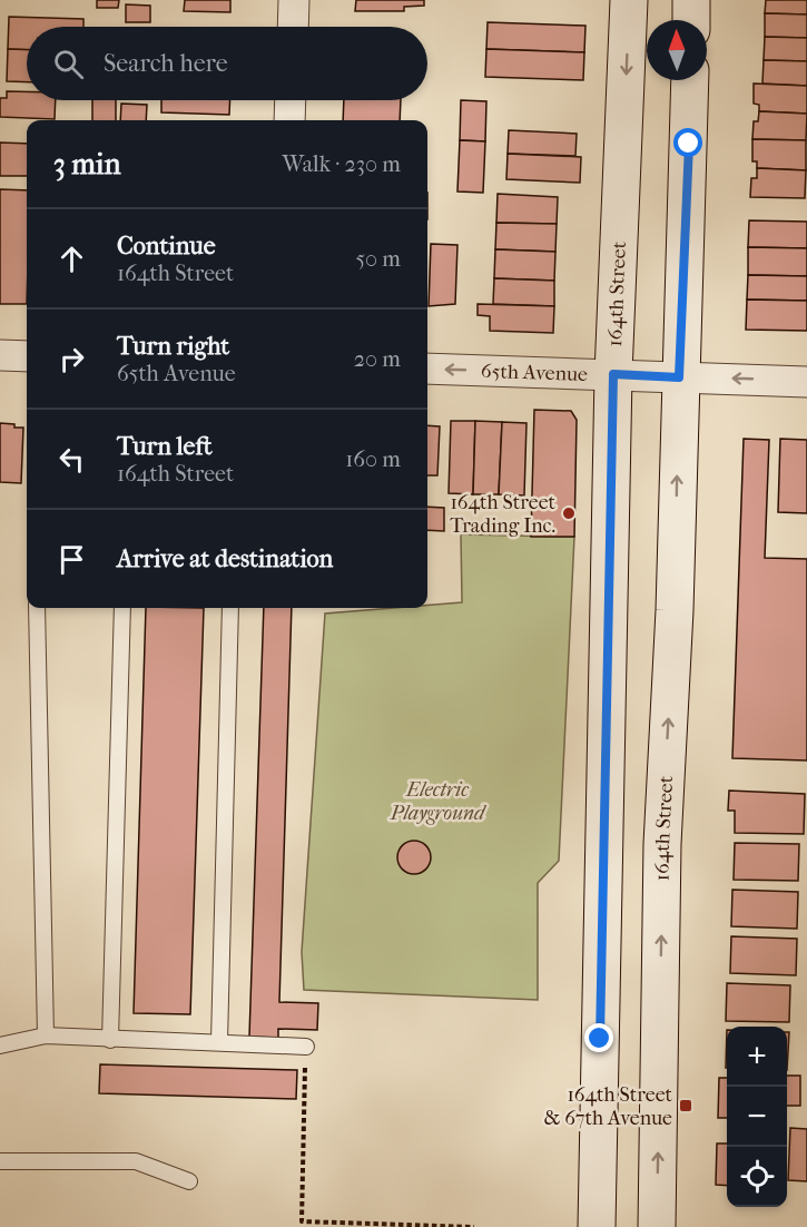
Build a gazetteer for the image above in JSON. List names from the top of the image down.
{
  "streets": {
    "street": ["164th Street", "65th Avenue"]
  },
  "crossings": [
    ["164th Street", "65th Avenue"]
  ],
  "one_way": ["65th Avenue"],
  "parks": ["Electric Playground"],
  "places": {
    "other": ["164th Street Trading Inc."],
    "transit": ["164th Street & 67th Avenue"]
  },
  "north": "top",
  "page": {
    "search": "Search here",
    "heading": ["3 min", "Walk · 230 m"],
    "list": [
      ["Continue", "164th Street", "50 m"],
      ["Turn right", "65th Avenue", "20 m"],
      ["Turn left", "164th Street", "160 m"],
      "Arrive at destination"
    ],
    "map_buttons": ["+", "−"]
  }
}
